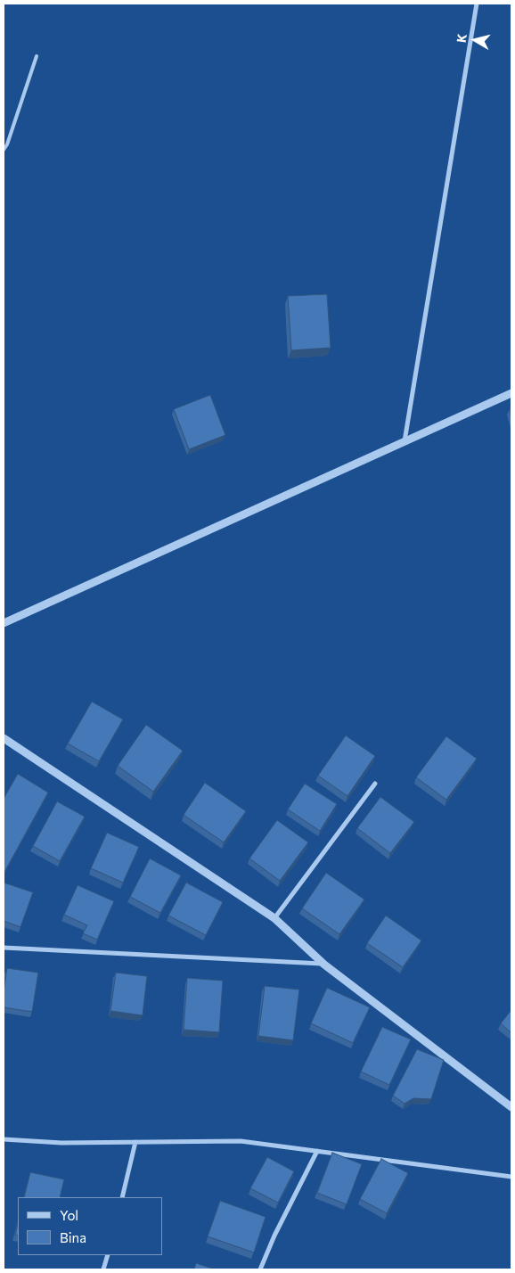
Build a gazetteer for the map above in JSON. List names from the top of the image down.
{
  "legend": ["Yol", "Bina"],
  "north": "left"
}
